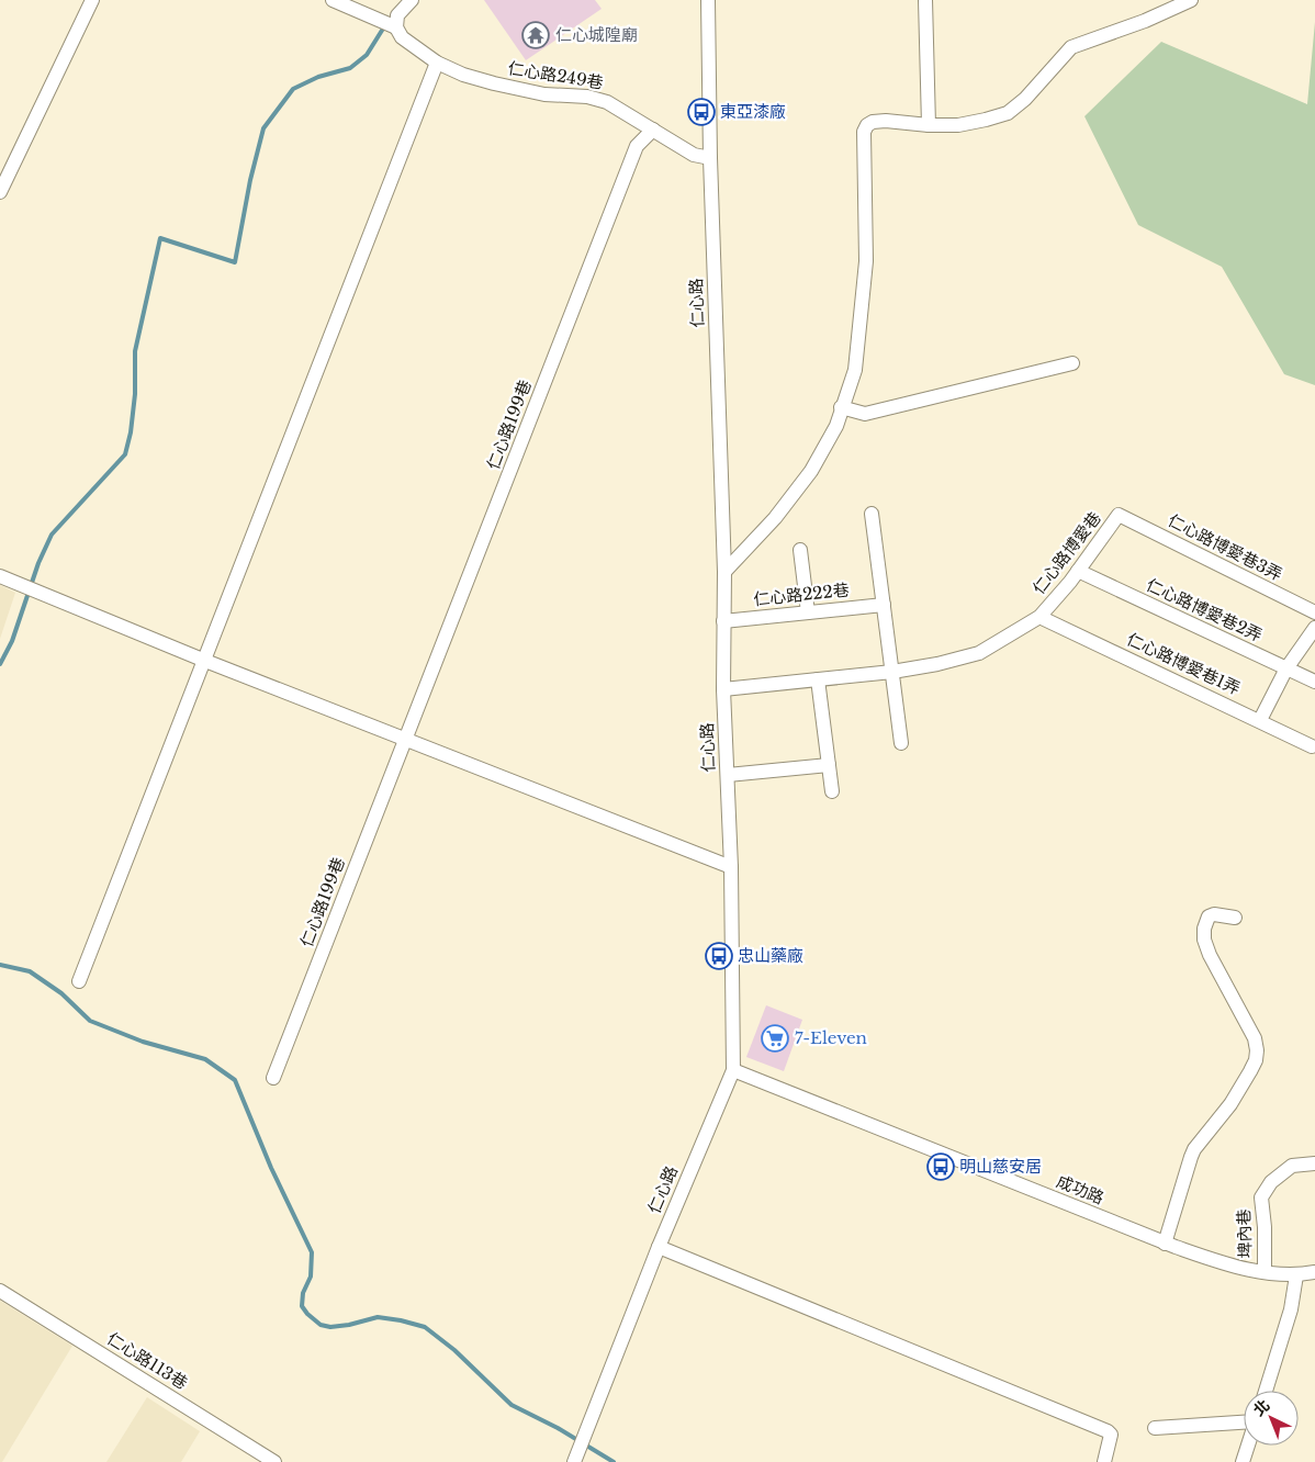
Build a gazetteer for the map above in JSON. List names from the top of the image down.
{
  "streets": {
    "street": [
      "仁心路249巷",
      "仁心路",
      "仁心路199巷",
      "仁心路博愛巷3弄",
      "仁心路博愛巷",
      "仁心路222巷",
      "仁心路博愛巷2弄",
      "仁心路博愛巷1弄",
      "成功路",
      "埤內巷",
      "仁心路113巷"
    ]
  },
  "crossings": [
    ["仁心路249巷", "仁心路"],
    ["仁心路249巷", "仁心路199巷"],
    ["仁心路", "仁心路博愛巷"],
    ["仁心路", "仁心路222巷"],
    ["仁心路", "成功路"],
    ["仁心路博愛巷3弄", "仁心路博愛巷"],
    ["仁心路博愛巷", "仁心路博愛巷2弄"],
    ["仁心路博愛巷", "仁心路博愛巷1弄"],
    ["成功路", "埤內巷"]
  ],
  "places": {
    "temple": ["仁心城隍廟"],
    "bus stop": ["東亞漆廠", "忠山藥廠", "明山慈安居"],
    "supermarket": ["7-Eleven"]
  },
  "north": "top left"
}
